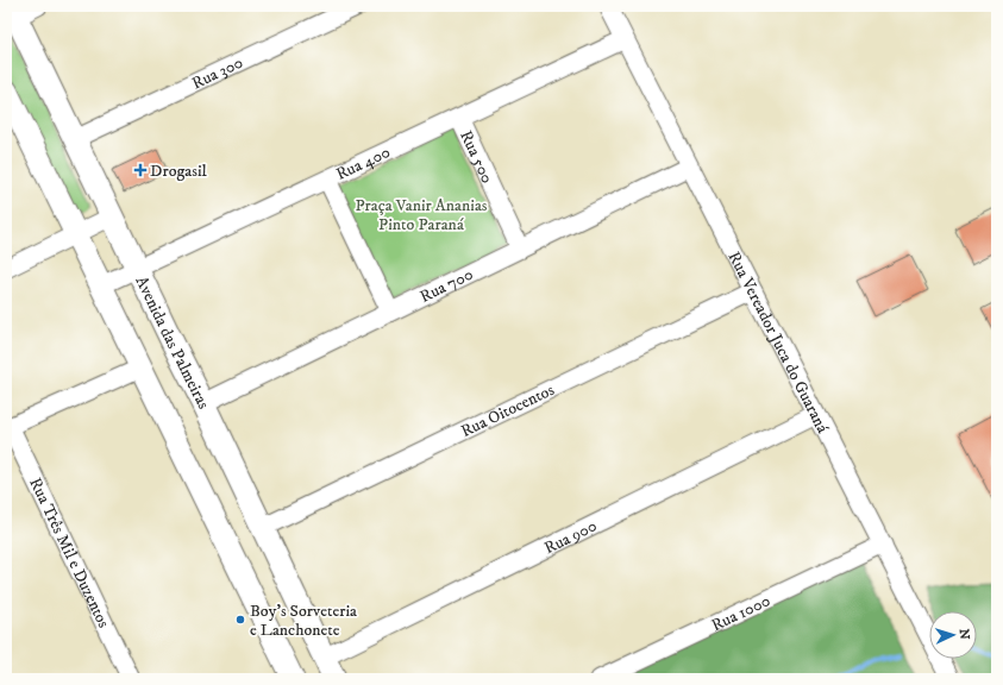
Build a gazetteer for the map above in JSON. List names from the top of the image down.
{
  "streets": {
    "street": [
      "Rua 300",
      "Rua 500",
      "Rua 400",
      "Rua 700",
      "Avenida das Palmeiras",
      "Rua Vereador Juca do Guaraná",
      "Rua Oitocentos",
      "Rua 900",
      "Rua Três Mil e Duzentos",
      "Rua 1000"
    ]
  },
  "crossings": [
    ["Rua 300", "Avenida das Palmeiras"],
    ["Rua 500", "Rua 400"],
    ["Rua 500", "Rua 700"],
    ["Rua 400", "Avenida das Palmeiras"],
    ["Rua 400", "Rua Vereador Juca do Guaraná"],
    ["Rua 700", "Avenida das Palmeiras"],
    ["Rua 700", "Rua Vereador Juca do Guaraná"],
    ["Avenida das Palmeiras", "Rua Oitocentos"],
    ["Avenida das Palmeiras", "Rua 900"],
    ["Rua Vereador Juca do Guaraná", "Rua Oitocentos"],
    ["Rua Vereador Juca do Guaraná", "Rua 900"],
    ["Rua Vereador Juca do Guaraná", "Rua 1000"]
  ],
  "parks": ["Praça Vanir Ananias Pinto Paraná"],
  "places": {
    "health": ["Drogasil"],
    "other": ["Boy's Sorveteria e Lanchonete"]
  },
  "north": "right"
}
